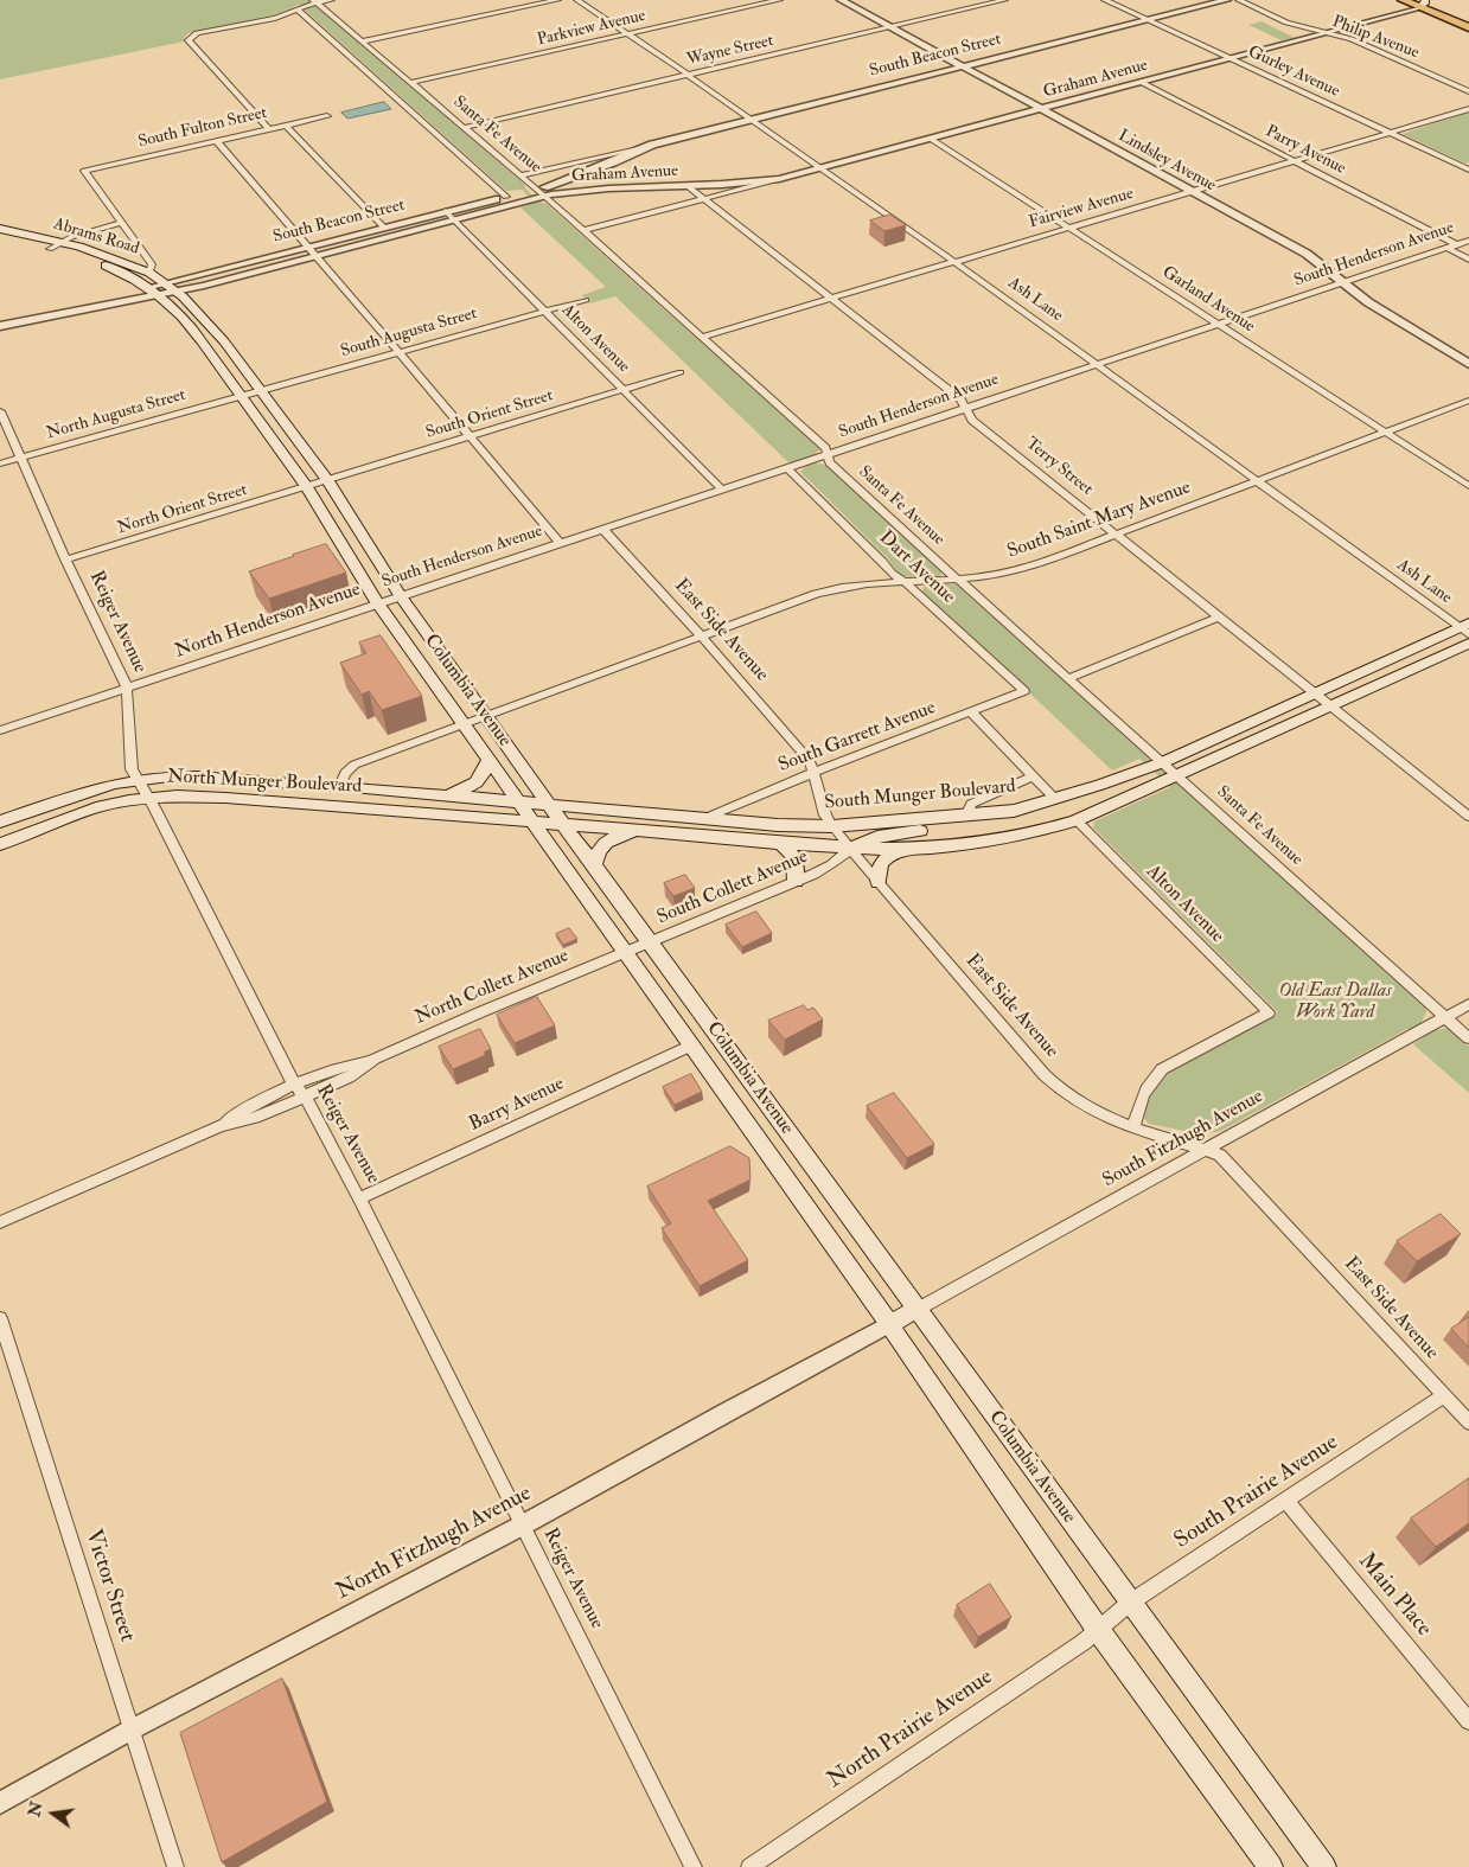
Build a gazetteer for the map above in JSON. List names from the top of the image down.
{
  "streets": {
    "main road": [
      "Abrams Road",
      "Columbia Avenue",
      "North Munger Boulevard",
      "South Munger Boulevard"
    ],
    "street": [
      "Parkview Avenue",
      "Philip Avenue",
      "Wayne Street",
      "South Beacon Street",
      "Gurley Avenue",
      "Graham Avenue",
      "South Fulton Street",
      "Santa Fe Avenue",
      "Parry Avenue",
      "Lindsley Avenue",
      "Fairview Avenue",
      "South Henderson Avenue",
      "Ash Lane",
      "Garland Avenue",
      "South Augusta Street",
      "Alton Avenue",
      "North Augusta Street",
      "South Orient Street",
      "Terry Street",
      "North Orient Street",
      "South Saint Mary Avenue",
      "Dart Avenue",
      "North Henderson Avenue",
      "Reiger Avenue",
      "East Side Avenue",
      "South Garrett Avenue",
      "South Collett Avenue",
      "North Collett Avenue",
      "Barry Avenue",
      "South Fitzhugh Avenue",
      "South Prairie Avenue",
      "North Fitzhugh Avenue",
      "Victor Street",
      "Main Place",
      "North Prairie Avenue"
    ]
  },
  "crossings": [
    ["Parkview Avenue", "Santa Fe Avenue"],
    ["Parkview Avenue", "Ash Lane"],
    ["Philip Avenue", "Graham Avenue"],
    ["Wayne Street", "Santa Fe Avenue"],
    ["Wayne Street", "Lindsley Avenue"],
    ["Wayne Street", "Ash Lane"],
    ["South Beacon Street", "Gurley Avenue"],
    ["South Beacon Street", "Graham Avenue"],
    ["South Beacon Street", "Santa Fe Avenue"],
    ["South Beacon Street", "Lindsley Avenue"],
    ["South Beacon Street", "Abrams Road"],
    ["South Beacon Street", "Ash Lane"],
    ["South Beacon Street", "Alton Avenue"],
    ["South Beacon Street", "Columbia Avenue"],
    ["Gurley Avenue", "Graham Avenue"],
    ["Gurley Avenue", "Fairview Avenue"],
    ["Graham Avenue", "Santa Fe Avenue"],
    ["Graham Avenue", "Parry Avenue"],
    ["Graham Avenue", "Lindsley Avenue"],
    ["Graham Avenue", "Ash Lane"],
    ["Graham Avenue", "Garland Avenue"],
    ["Graham Avenue", "Terry Street"],
    ["Santa Fe Avenue", "Fairview Avenue"],
    ["Santa Fe Avenue", "South Henderson Avenue"],
    ["Santa Fe Avenue", "South Saint Mary Avenue"],
    ["Santa Fe Avenue", "South Munger Boulevard"],
    ["Santa Fe Avenue", "South Fitzhugh Avenue"],
    ["Parry Avenue", "Fairview Avenue"],
    ["Parry Avenue", "South Henderson Avenue"],
    ["Lindsley Avenue", "Fairview Avenue"],
    ["Lindsley Avenue", "South Henderson Avenue"],
    ["Fairview Avenue", "Ash Lane"],
    ["Fairview Avenue", "Garland Avenue"],
    ["Fairview Avenue", "Terry Street"],
    ["Abrams Road", "Columbia Avenue"],
    ["South Henderson Avenue", "Ash Lane"],
    ["South Henderson Avenue", "Garland Avenue"],
    ["South Henderson Avenue", "Alton Avenue"],
    ["South Henderson Avenue", "Terry Street"],
    ["South Henderson Avenue", "Dart Avenue"],
    ["South Henderson Avenue", "North Henderson Avenue"],
    ["South Henderson Avenue", "East Side Avenue"],
    ["South Henderson Avenue", "Columbia Avenue"],
    ["Ash Lane", "South Saint Mary Avenue"],
    ["Ash Lane", "South Munger Boulevard"],
    ["Garland Avenue", "South Saint Mary Avenue"],
    ["South Augusta Street", "Alton Avenue"],
    ["South Augusta Street", "North Augusta Street"],
    ["South Augusta Street", "Columbia Avenue"],
    ["Alton Avenue", "South Orient Street"],
    ["Alton Avenue", "East Side Avenue"],
    ["North Augusta Street", "Reiger Avenue"],
    ["North Augusta Street", "Columbia Avenue"],
    ["South Orient Street", "North Orient Street"],
    ["South Orient Street", "Columbia Avenue"],
    ["Terry Street", "South Saint Mary Avenue"],
    ["Terry Street", "South Munger Boulevard"],
    ["North Orient Street", "Reiger Avenue"],
    ["North Orient Street", "Columbia Avenue"],
    ["South Saint Mary Avenue", "Dart Avenue"],
    ["South Saint Mary Avenue", "East Side Avenue"],
    ["South Saint Mary Avenue", "Columbia Avenue"],
    ["South Saint Mary Avenue", "North Munger Boulevard"],
    ["Dart Avenue", "South Garrett Avenue"],
    ["North Henderson Avenue", "Reiger Avenue"],
    ["North Henderson Avenue", "Columbia Avenue"],
    ["Reiger Avenue", "North Munger Boulevard"],
    ["Reiger Avenue", "North Collett Avenue"],
    ["Reiger Avenue", "Barry Avenue"],
    ["Reiger Avenue", "North Fitzhugh Avenue"],
    ["East Side Avenue", "South Garrett Avenue"],
    ["East Side Avenue", "South Munger Boulevard"],
    ["East Side Avenue", "South Collett Avenue"],
    ["East Side Avenue", "South Fitzhugh Avenue"],
    ["East Side Avenue", "South Prairie Avenue"],
    ["Columbia Avenue", "North Munger Boulevard"],
    ["Columbia Avenue", "South Munger Boulevard"],
    ["Columbia Avenue", "South Collett Avenue"],
    ["Columbia Avenue", "North Collett Avenue"],
    ["Columbia Avenue", "Barry Avenue"],
    ["Columbia Avenue", "South Fitzhugh Avenue"],
    ["Columbia Avenue", "South Prairie Avenue"],
    ["Columbia Avenue", "North Fitzhugh Avenue"],
    ["Columbia Avenue", "North Prairie Avenue"],
    ["South Garrett Avenue", "South Munger Boulevard"],
    ["North Munger Boulevard", "South Munger Boulevard"],
    ["South Collett Avenue", "North Collett Avenue"],
    ["South Prairie Avenue", "Main Place"],
    ["South Prairie Avenue", "North Prairie Avenue"],
    ["North Fitzhugh Avenue", "Victor Street"]
  ],
  "parks": ["Old East Dallas Work Yard"],
  "north": "left"
}
